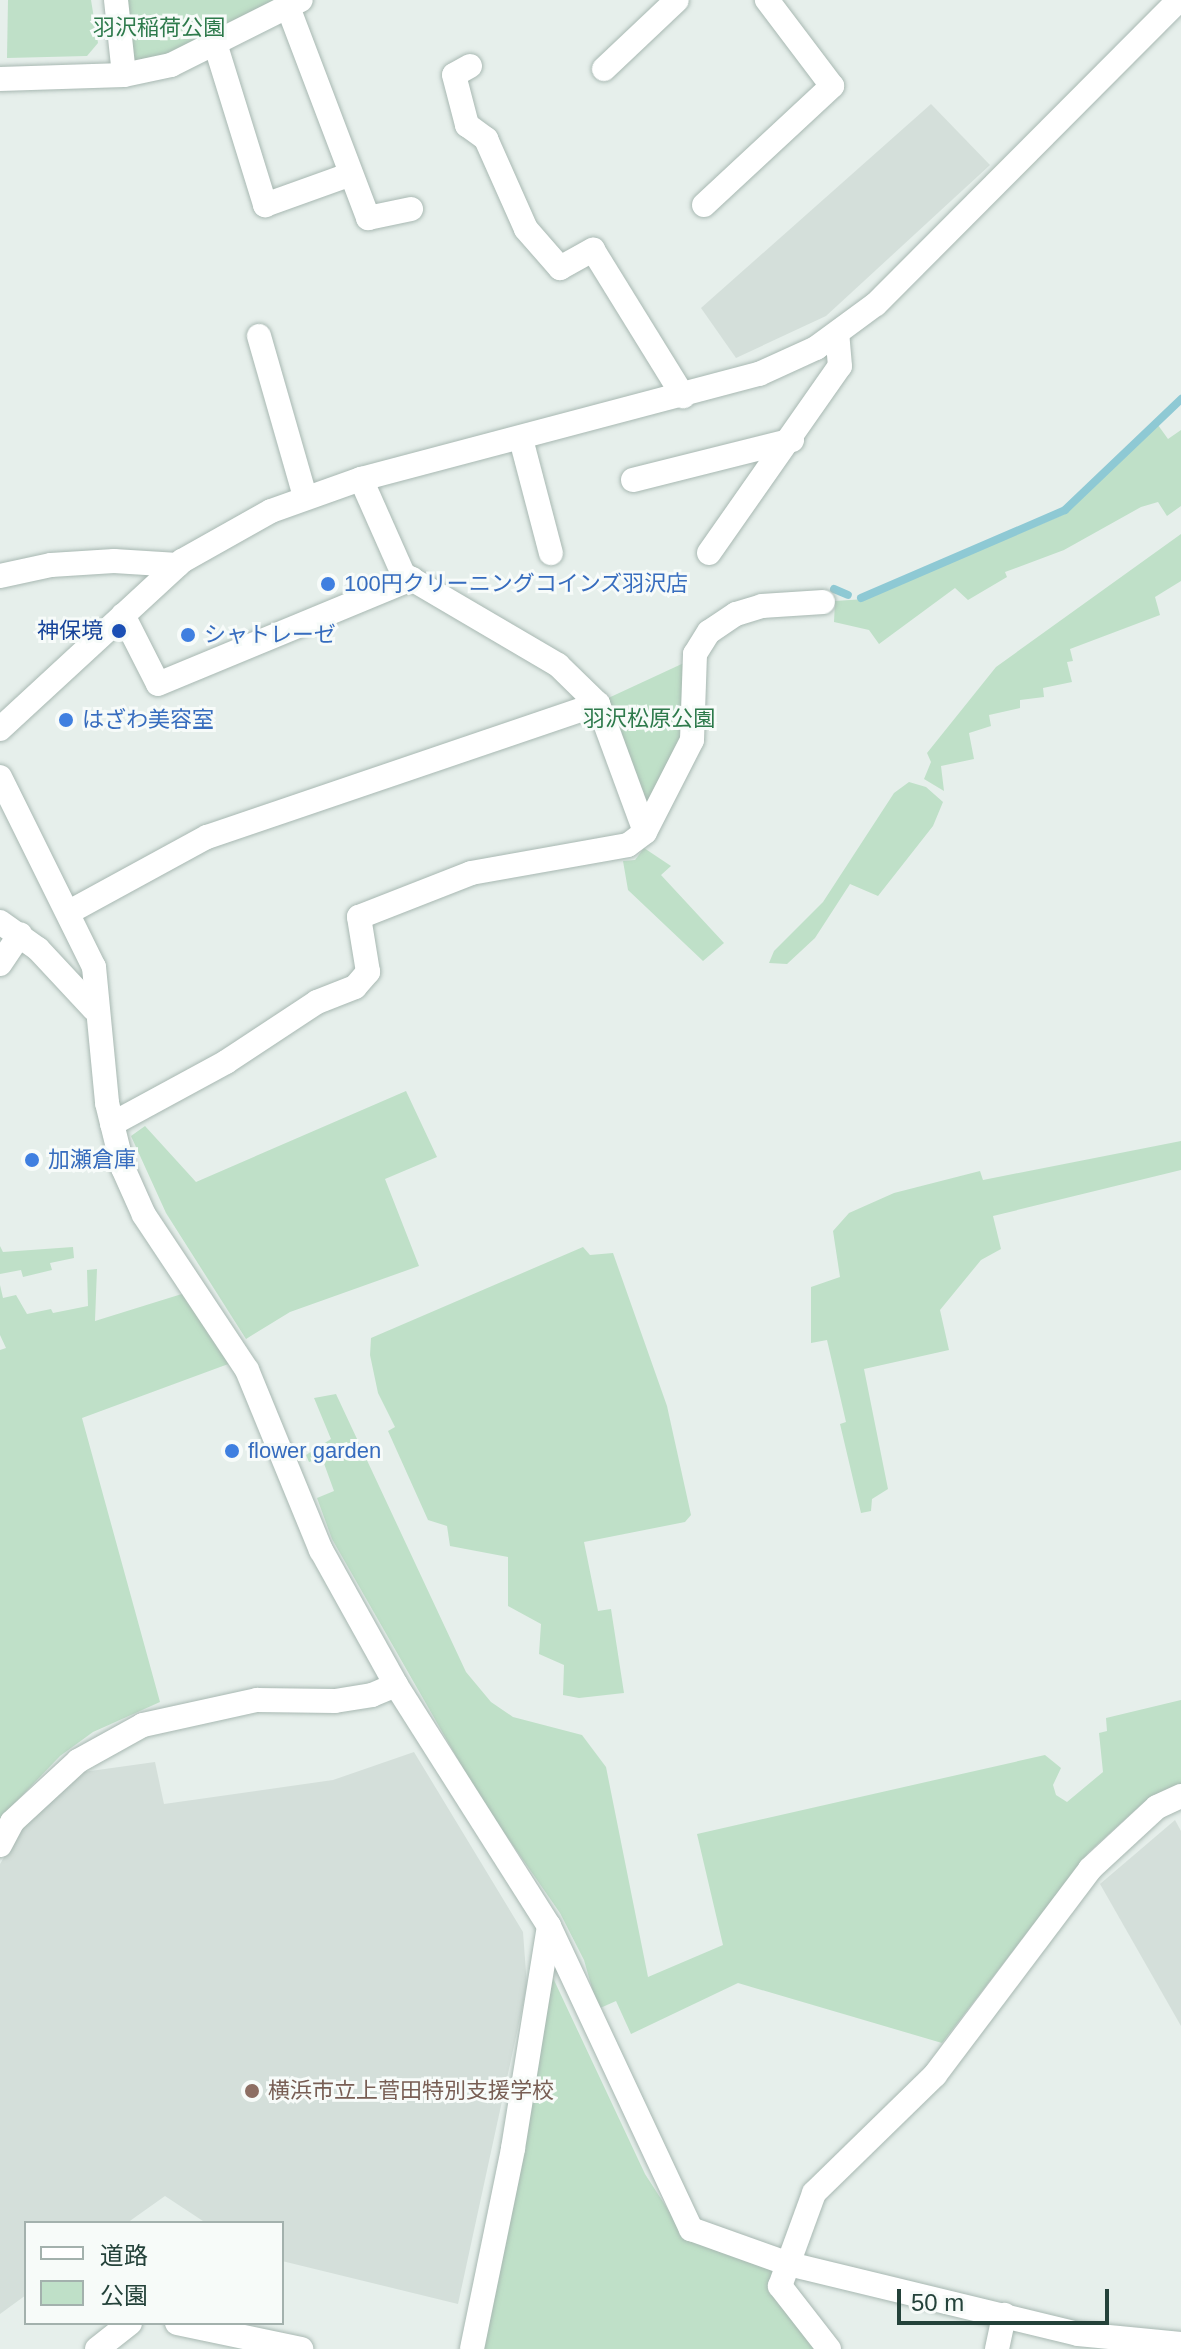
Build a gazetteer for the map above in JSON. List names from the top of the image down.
{
  "parks": ["羽沢稲荷公園", "羽沢松原公園"],
  "places": [
    "100円クリーニングコインズ羽沢店",
    "神保境",
    "シャトレーゼ",
    "はざわ美容室",
    "加瀬倉庫",
    "flower garden",
    "横浜市立上菅田特別支援学校"
  ],
  "legend": ["道路", "公園"],
  "scale_bar": "50 m"
}
